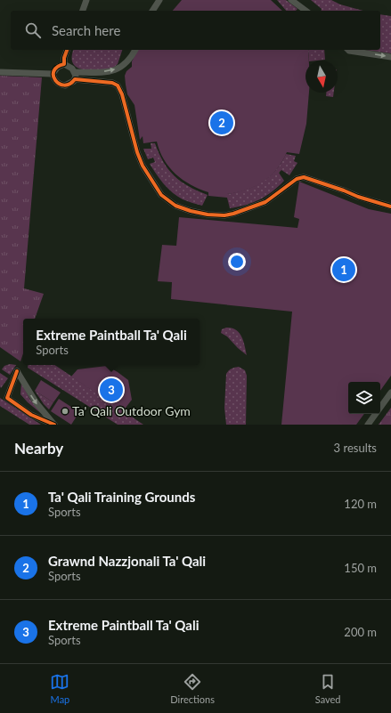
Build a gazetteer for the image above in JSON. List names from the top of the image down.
{
  "places": ["Ta' Qali Outdoor Gym"],
  "north": "bottom",
  "page": {
    "search": "Search here",
    "pins": ["2", "1", "3"],
    "popup": ["Extreme Paintball Ta' Qali", "Sports"],
    "heading": ["Nearby", "3 results"],
    "list": [
      {
        "mark": "1",
        "name": "Ta' Qali Training Grounds",
        "note": "Sports",
        "value": "120 m"
      },
      {
        "mark": "2",
        "name": "Grawnd Nazzjonali Ta' Qali",
        "note": "Sports",
        "value": "150 m"
      },
      {
        "mark": "3",
        "name": "Extreme Paintball Ta' Qali",
        "note": "Sports",
        "value": "200 m"
      }
    ],
    "nav": ["Map", "Directions", "Saved"]
  }
}
